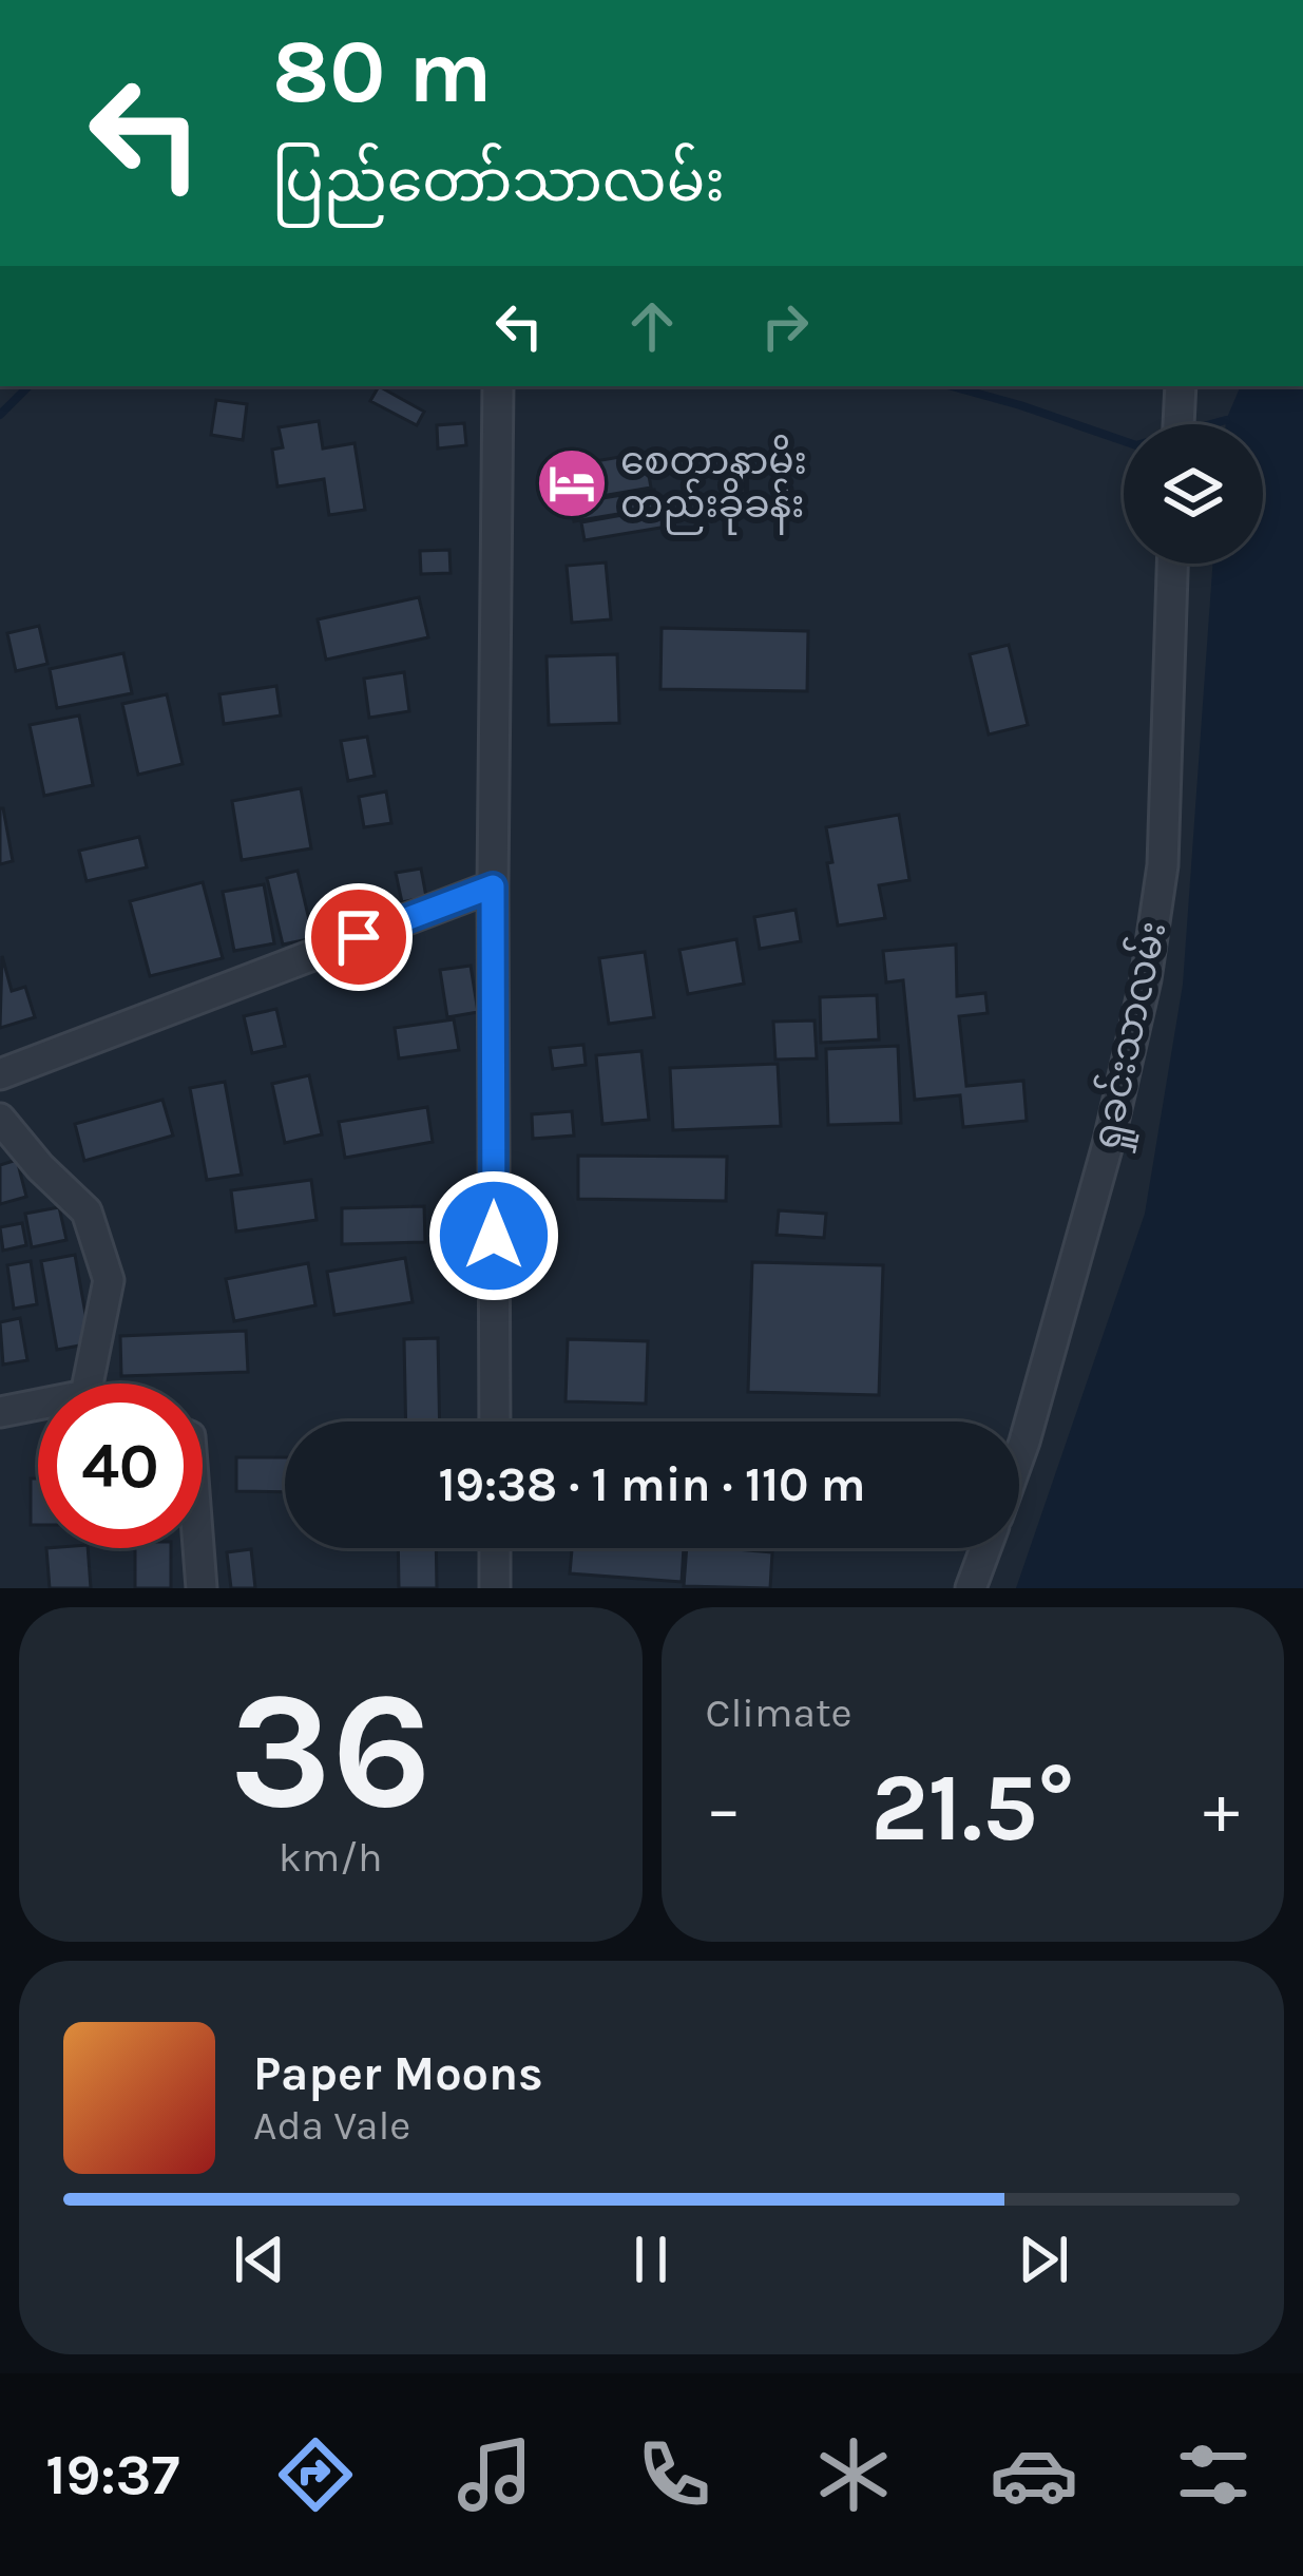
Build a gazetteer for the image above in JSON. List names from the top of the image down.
{
  "streets": {
    "street": ["ရှုခင်းသာလမ်း"]
  },
  "places": {
    "hotel": ["စေတာနာမိုး တည်းခိုခန်း"]
  },
  "page": {
    "turn": ["80 m", "ပြည်တော်သာလမ်း"],
    "limit": "40",
    "trip": "19:38 · 1 min · 110 m",
    "tile": [
      ["36", "km/h"],
      "Climate"
    ],
    "heat": ["−", "21.5°", "+"],
    "song": ["Paper Moons", "Ada Vale"],
    "tabs": "19:37"
  }
}
